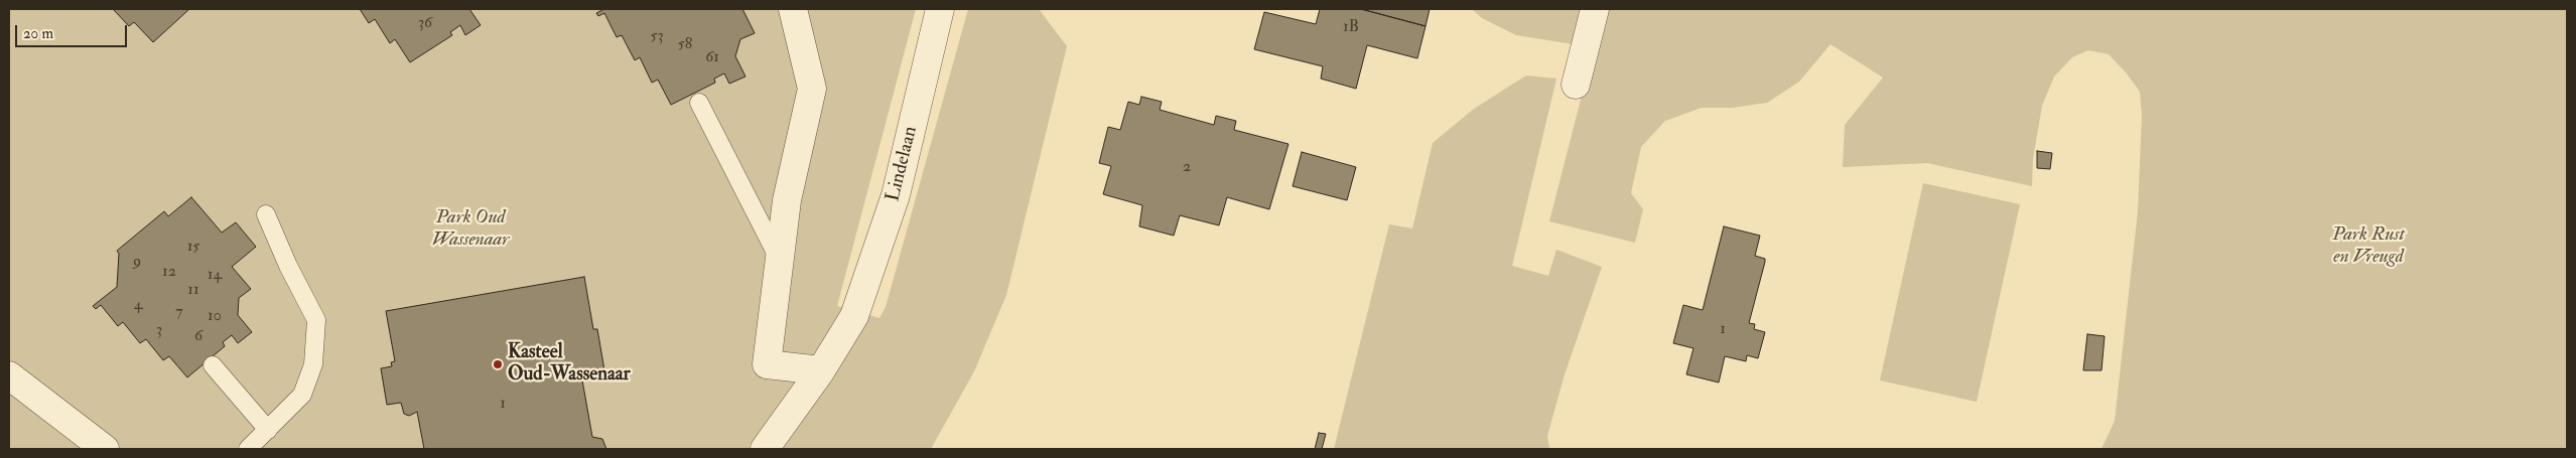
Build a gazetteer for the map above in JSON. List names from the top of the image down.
{
  "streets": {
    "street": ["Lindelaan"]
  },
  "parks": ["Park Oud Wassenaar", "Park Rust en Vreugd"],
  "places": ["Kasteel Oud-Wassenaar"],
  "house_numbers": [
    "36",
    "1B",
    "53",
    "58",
    "61",
    "2",
    "15",
    "9",
    "12",
    "14",
    "11",
    "4",
    "7",
    "10",
    "1",
    "3",
    "6",
    "1"
  ],
  "scale_bar": "20 m"
}
